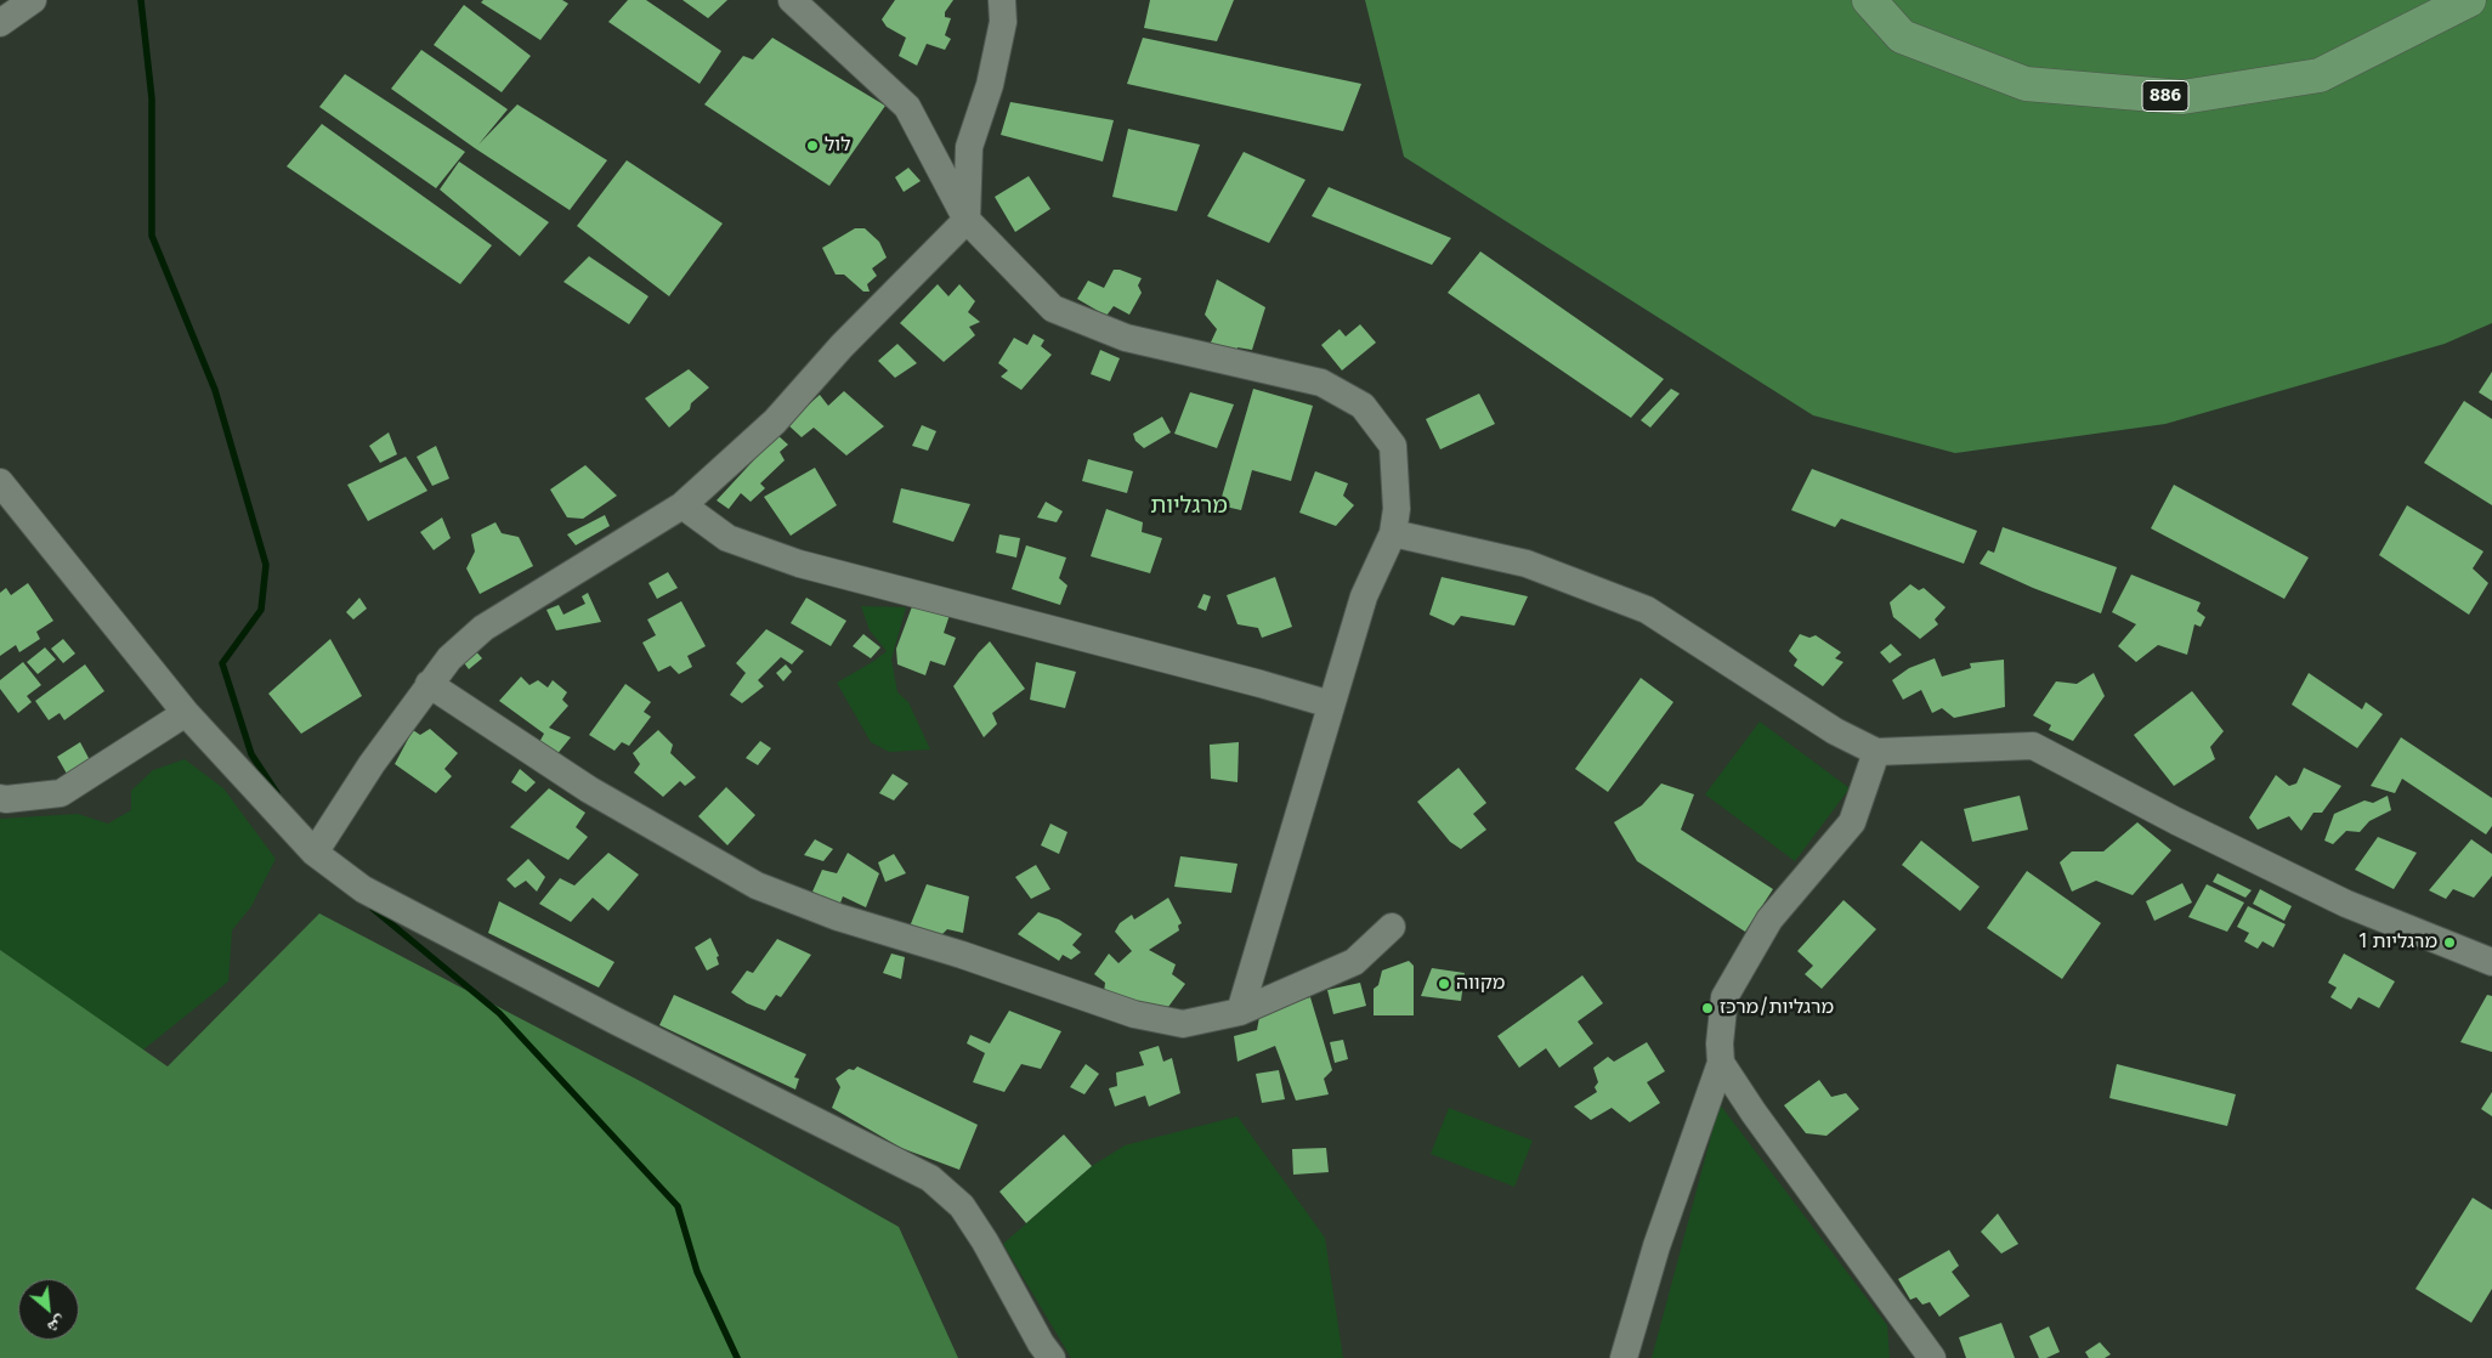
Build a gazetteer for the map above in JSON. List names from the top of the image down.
{
  "streets": {
    "main road": ["886"]
  },
  "districts": ["מרגליות"],
  "places": [
    "לול",
    "מרגליות 1",
    "מקווה",
    "מרגליות/מרכז"
  ],
  "north": "bottom right"
}
